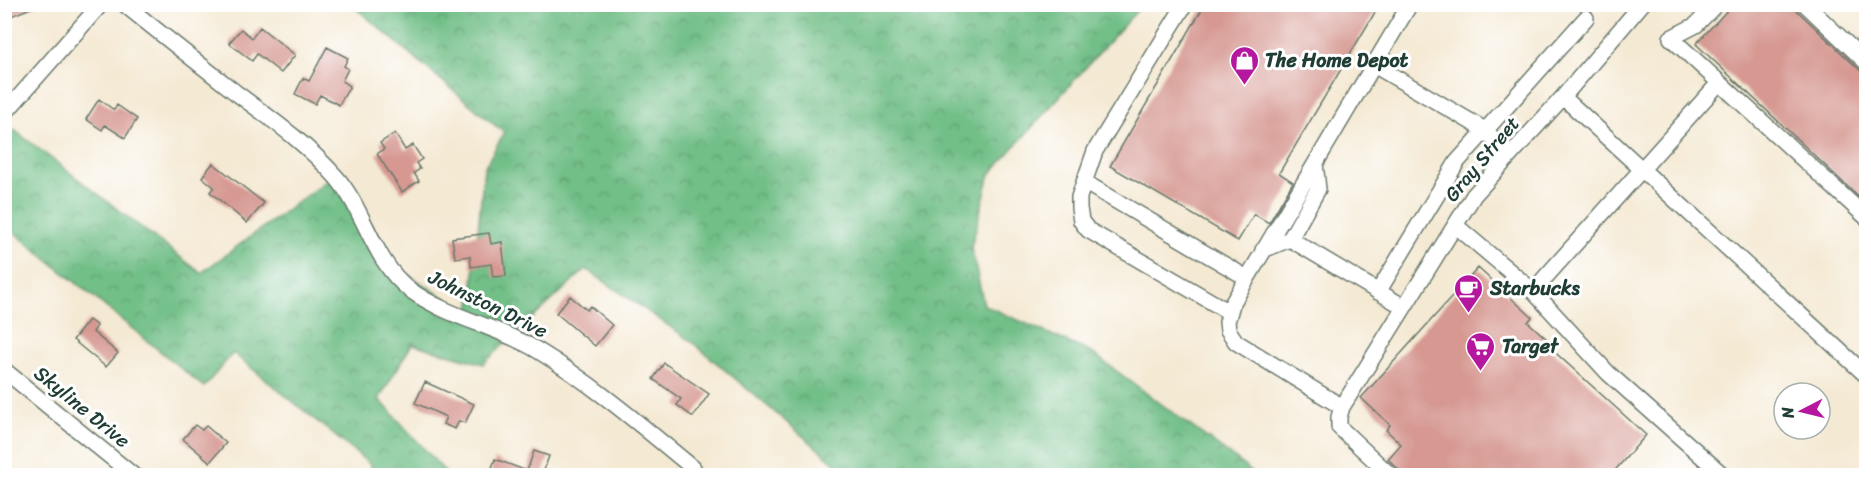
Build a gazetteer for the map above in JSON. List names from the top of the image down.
{
  "streets": {
    "street": ["Gray Street", "Johnston Drive", "Skyline Drive"]
  },
  "places": {
    "shop": ["The Home Depot"],
    "cafe": ["Starbucks"],
    "supermarket": ["Target"]
  },
  "north": "left"
}
